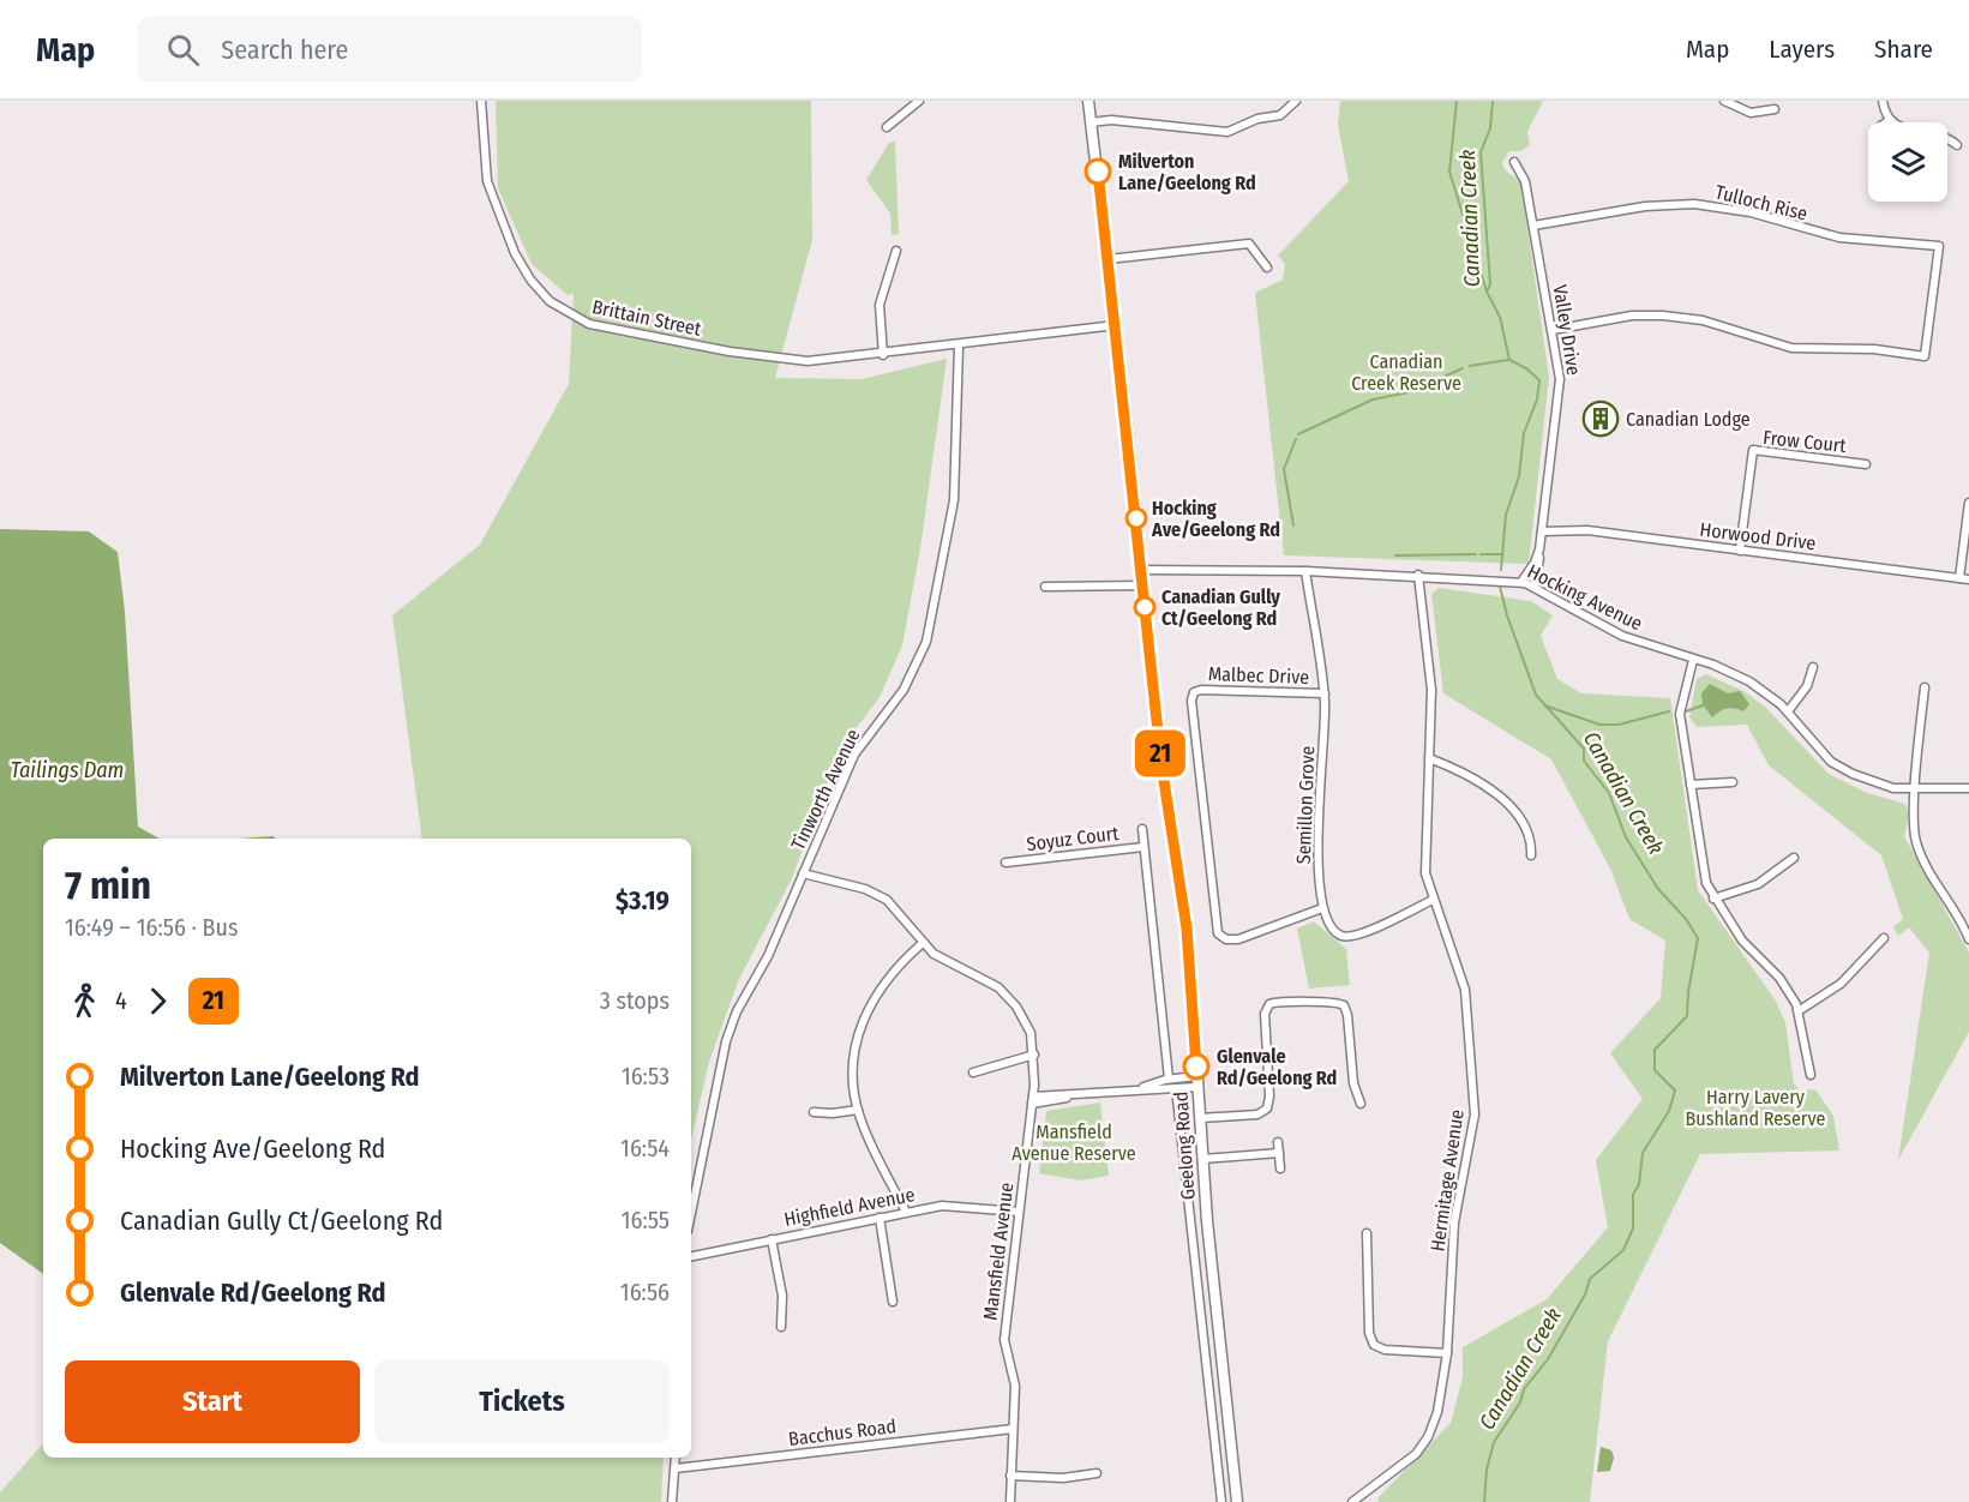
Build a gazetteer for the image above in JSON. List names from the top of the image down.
{
  "streets": {
    "main road": ["Geelong Road"],
    "street": [
      "Tulloch Rise",
      "Brittain Street",
      "Valley Drive",
      "Frow Court",
      "Horwood Drive",
      "Hocking Avenue",
      "Malbec Drive",
      "Tinworth Avenue",
      "Semillon Grove",
      "Soyuz Court",
      "Hermitage Avenue",
      "Highfield Avenue",
      "Mansfield Avenue",
      "Bacchus Road"
    ]
  },
  "crossings": [
    ["Tulloch Rise", "Valley Drive"],
    ["Brittain Street", "Tinworth Avenue"],
    ["Valley Drive", "Horwood Drive"],
    ["Valley Drive", "Hocking Avenue"],
    ["Frow Court", "Horwood Drive"],
    ["Hocking Avenue", "Semillon Grove"],
    ["Hocking Avenue", "Geelong Road"],
    ["Hocking Avenue", "Hermitage Avenue"],
    ["Malbec Drive", "Semillon Grove"],
    ["Tinworth Avenue", "Mansfield Avenue"],
    ["Soyuz Court", "Geelong Road"],
    ["Highfield Avenue", "Mansfield Avenue"],
    ["Mansfield Avenue", "Bacchus Road"]
  ],
  "water": ["Canadian Creek", "Tailings Dam"],
  "parks": ["Canadian Creek Reserve", "Harry Lavery Bushland Reserve", "Mansfield Avenue Reserve"],
  "places": {
    "other": [
      "Milverton Lane/Geelong Rd",
      "Hocking Ave/Geelong Rd",
      "Canadian Gully Ct/Geelong Rd",
      "Glenvale Rd/Geelong Rd"
    ],
    "building": ["Canadian Lodge"]
  },
  "lines": ["bus line 21"],
  "page": {
    "header": "Map",
    "search": "Search here",
    "nav": ["Map", "Layers", "Share"],
    "on_map": "21",
    "heading": ["7 min", "16:49 – 16:56 · Bus", "$3.19"],
    "legs": ["4", "21", "3 stops"],
    "list": [
      {
        "name": "Milverton Lane/Geelong Rd",
        "value": "16:53"
      },
      {
        "name": "Hocking Ave/Geelong Rd",
        "value": "16:54"
      },
      {
        "name": "Canadian Gully Ct/Geelong Rd",
        "value": "16:55"
      },
      {
        "name": "Glenvale Rd/Geelong Rd",
        "value": "16:56"
      }
    ],
    "buttons": ["Start", "Tickets"]
  }
}
